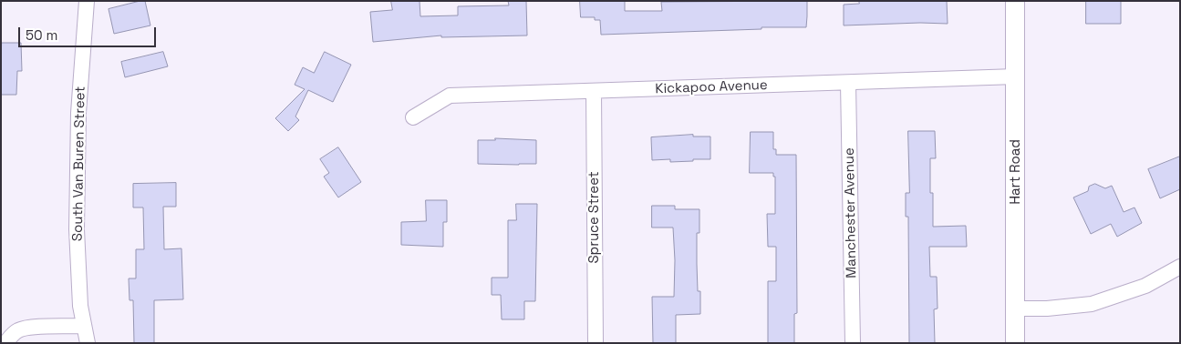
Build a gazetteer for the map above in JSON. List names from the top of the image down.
{
  "streets": {
    "street": [
      "Kickapoo Avenue",
      "South Van Buren Street",
      "Hart Road",
      "Manchester Avenue",
      "Spruce Street"
    ]
  },
  "crossings": [
    ["Kickapoo Avenue", "Hart Road"],
    ["Kickapoo Avenue", "Manchester Avenue"],
    ["Kickapoo Avenue", "Spruce Street"]
  ],
  "scale_bar": "50 m"
}
